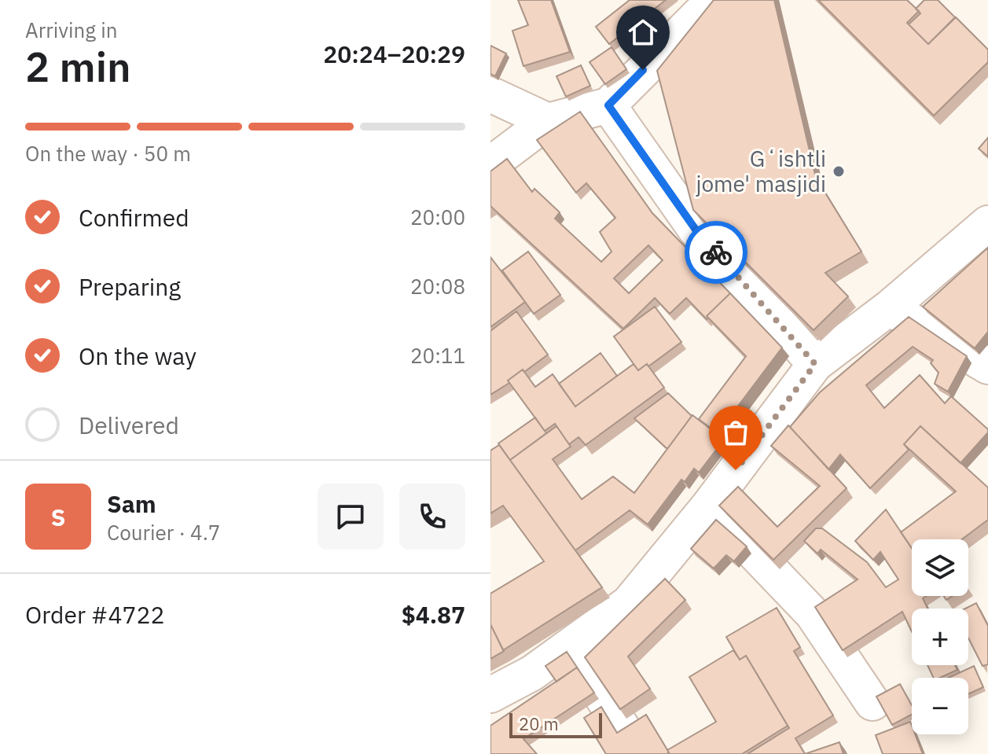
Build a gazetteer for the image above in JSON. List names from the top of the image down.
{
  "places": ["Gʻishtli jome' masjidi"],
  "scale_bar": "20 m",
  "page": {
    "heading": ["2 min", "Arriving in", "20:24–20:29"],
    "panel": [
      "Sam",
      "Courier · 4.7",
      "Order #4722",
      "$4.87"
    ],
    "bar": "On the way · 50 m",
    "list": [
      ["Confirmed", "20:00"],
      ["Preparing", "20:08"],
      ["On the way", "20:11"],
      "Delivered"
    ],
    "round": "S",
    "map_buttons": ["+", "−"],
    "scale": "20 m"
  }
}
